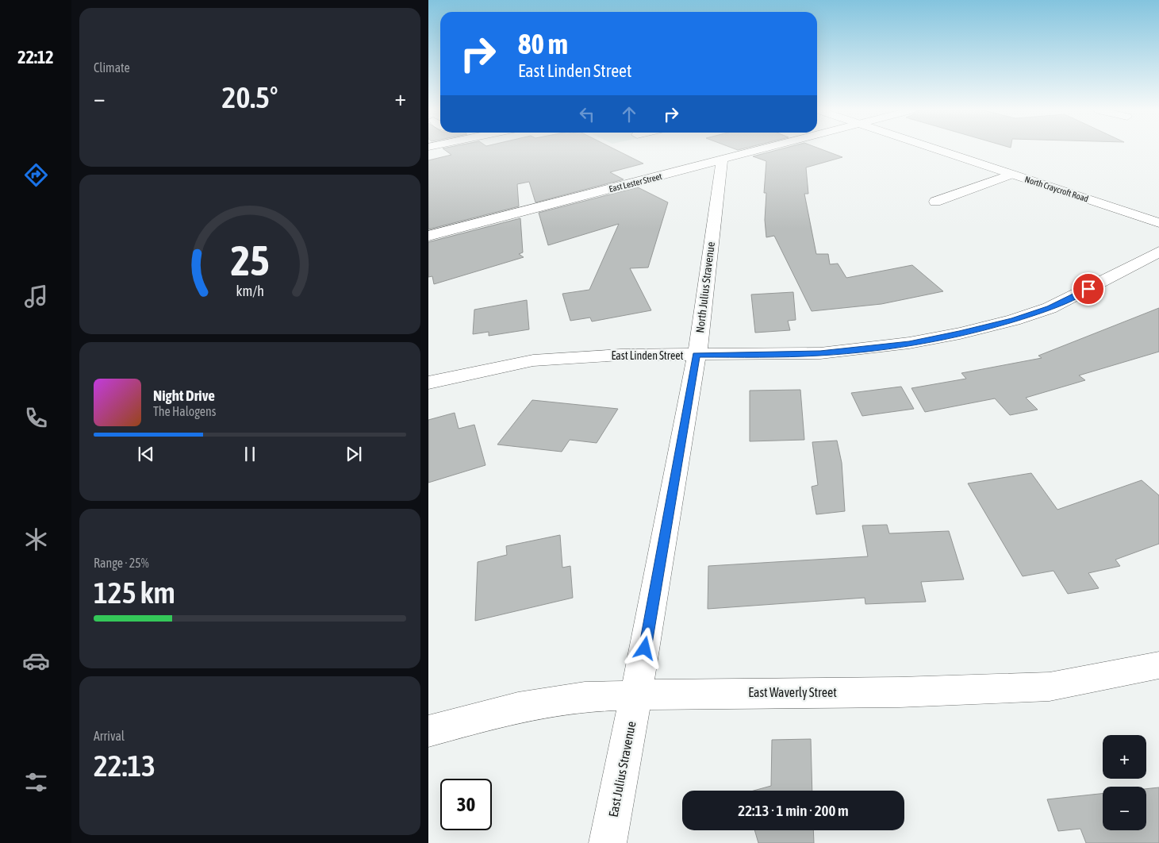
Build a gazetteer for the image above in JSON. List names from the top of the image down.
{
  "streets": {
    "street": [
      "East Lester Street",
      "North Craycroft Road",
      "North Julius Stravenue",
      "East Linden Street",
      "East Waverly Street",
      "East Julius Stravenue"
    ]
  },
  "crossings": [
    ["East Lester Street", "North Julius Stravenue"],
    ["North Julius Stravenue", "East Linden Street"],
    ["North Julius Stravenue", "East Waverly Street"],
    ["North Julius Stravenue", "East Julius Stravenue"],
    ["East Waverly Street", "East Julius Stravenue"]
  ],
  "page": {
    "tabs": "22:12",
    "tile": [
      "Climate",
      ["Range · 25%", "125 km"],
      ["Arrival", "22:13"]
    ],
    "turn": ["80 m", "East Linden Street"],
    "heat": ["−", "20.5°", "+"],
    "song": ["Night Drive", "The Halogens"],
    "map_buttons": ["+", "−"],
    "limit": "30",
    "trip": "22:13 · 1 min · 200 m",
    "gauge": ["25", "km/h"]
  }
}
